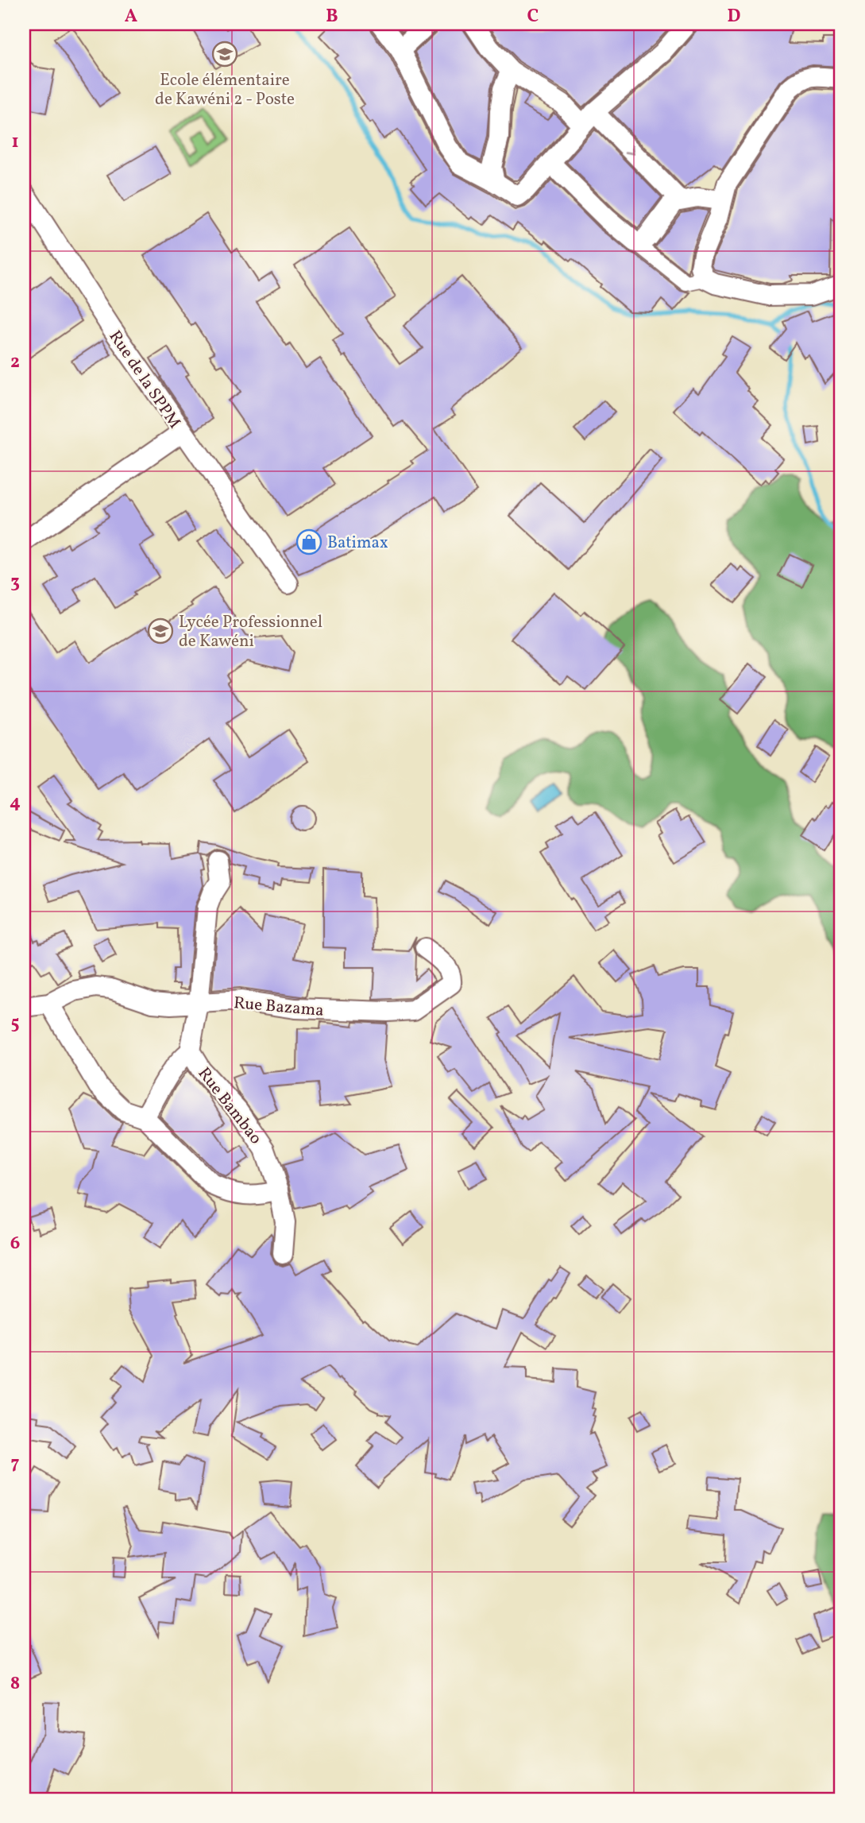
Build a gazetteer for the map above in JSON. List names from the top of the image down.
{
  "streets": {
    "street": ["Rue de la SPPM", "Rue Bazama", "Rue Bambao"]
  },
  "crossings": [
    ["Rue Bazama", "Rue Bambao"]
  ],
  "places": {
    "school or university": ["Ecole élémentaire de Kawéni 2 - Poste", "Lycée Professionnel de Kawéni"],
    "shop": ["Batimax"]
  },
  "grid": {
    "columns": [
      "A",
      "B",
      "C",
      "D"
    ],
    "rows": [
      "1",
      "2",
      "3",
      "4",
      "5",
      "6",
      "7",
      "8"
    ]
  }
}
